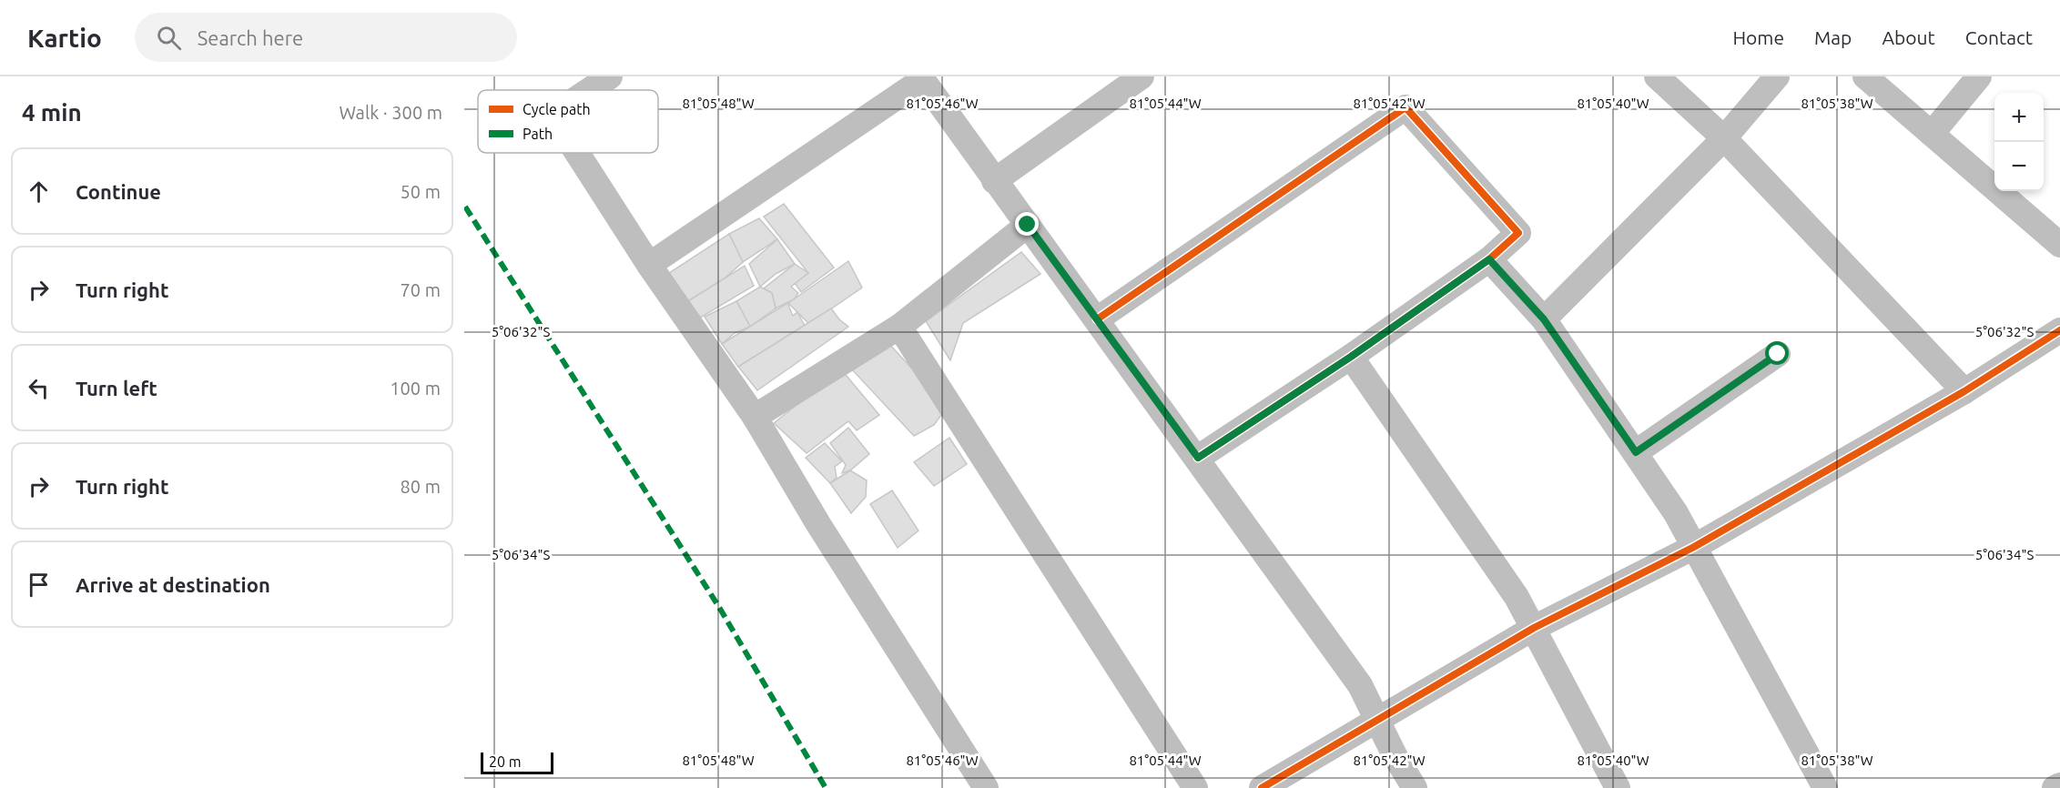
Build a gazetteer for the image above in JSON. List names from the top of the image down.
{
  "legend": ["Cycle path", "Path"],
  "scale_bar": "20 m",
  "page": {
    "header": "Kartio",
    "search": "Search here",
    "nav": [
      "Home",
      "Map",
      "About",
      "Contact"
    ],
    "heading": ["4 min", "Walk · 300 m"],
    "map_buttons": ["+", "−"],
    "list": [
      ["Continue", "50 m"],
      ["Turn right", "70 m"],
      ["Turn left", "100 m"],
      ["Turn right", "80 m"],
      "Arrive at destination"
    ],
    "scale": "20 m"
  },
  "coordinates": [
    "81°05'48\"W",
    "81°05'46\"W",
    "81°05'44\"W",
    "81°05'42\"W",
    "81°05'40\"W",
    "81°05'38\"W",
    "5°06'32\"S",
    "5°06'34\"S"
  ]
}
